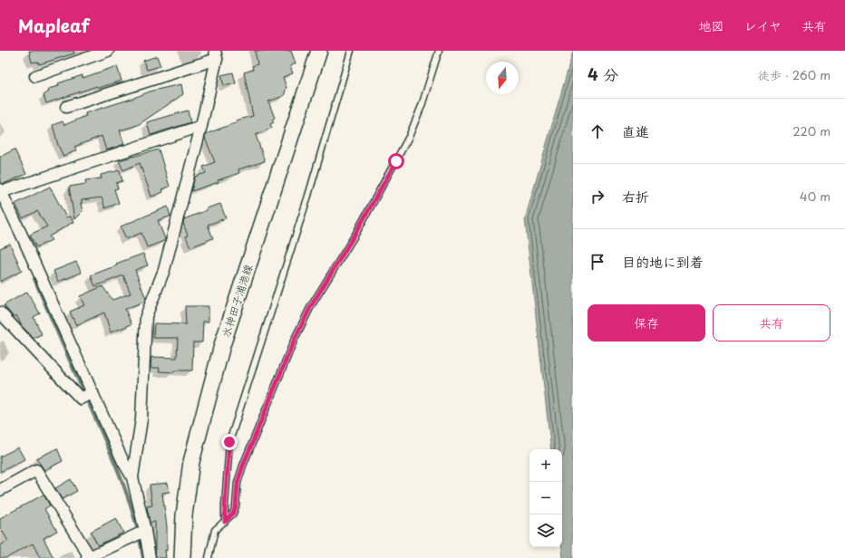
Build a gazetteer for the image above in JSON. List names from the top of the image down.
{
  "streets": {
    "main road": ["水神田子浦港線"]
  },
  "north": "bottom",
  "page": {
    "header": "Mapleaf",
    "nav": ["地図", "レイヤ", "共有"],
    "heading": ["4 分", "徒歩 · 260 m"],
    "list": [
      ["直進", "220 m"],
      ["右折", "40 m"],
      "目的地に到着"
    ],
    "buttons": ["保存", "共有"],
    "map_buttons": ["+", "−"]
  }
}
